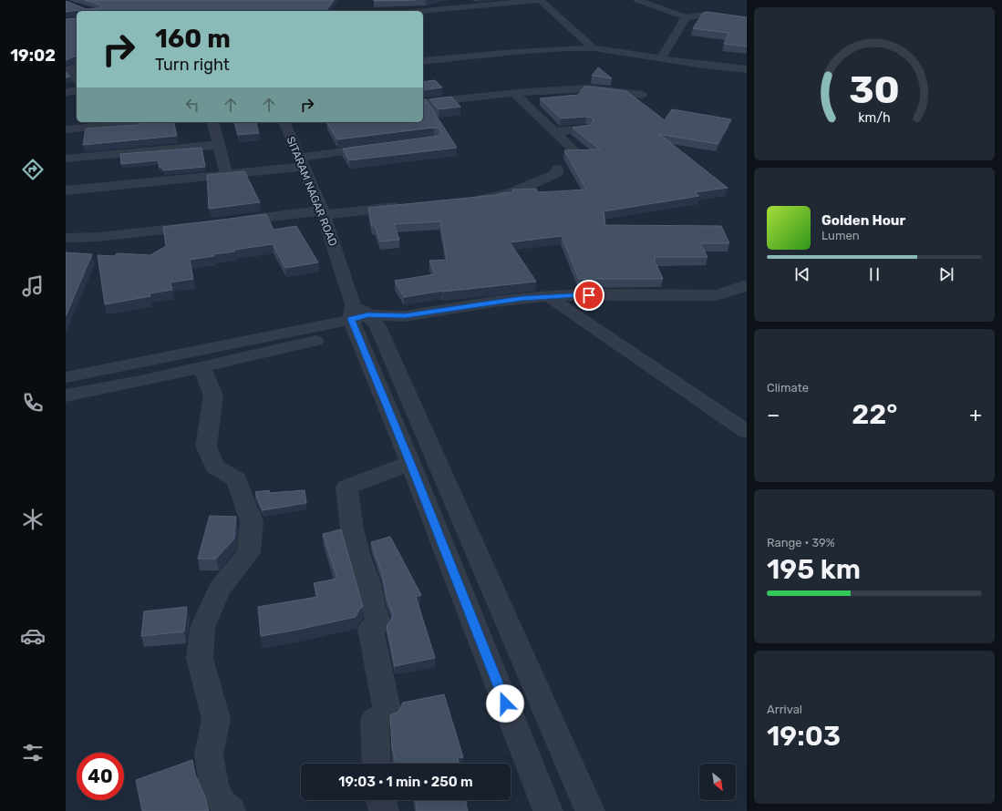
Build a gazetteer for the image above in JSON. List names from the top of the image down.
{
  "streets": {
    "street": ["SITARAM NAGAR ROAD"]
  },
  "north": "bottom right",
  "page": {
    "tabs": "19:02",
    "turn": ["160 m", "Turn right"],
    "song": ["Golden Hour", "Lumen"],
    "tile": [
      "Climate",
      ["Range · 39%", "195 km"],
      ["Arrival", "19:03"]
    ],
    "heat": ["−", "22°", "+"],
    "limit": "40",
    "trip": "19:03 · 1 min · 250 m",
    "gauge": ["30", "km/h"]
  }
}
